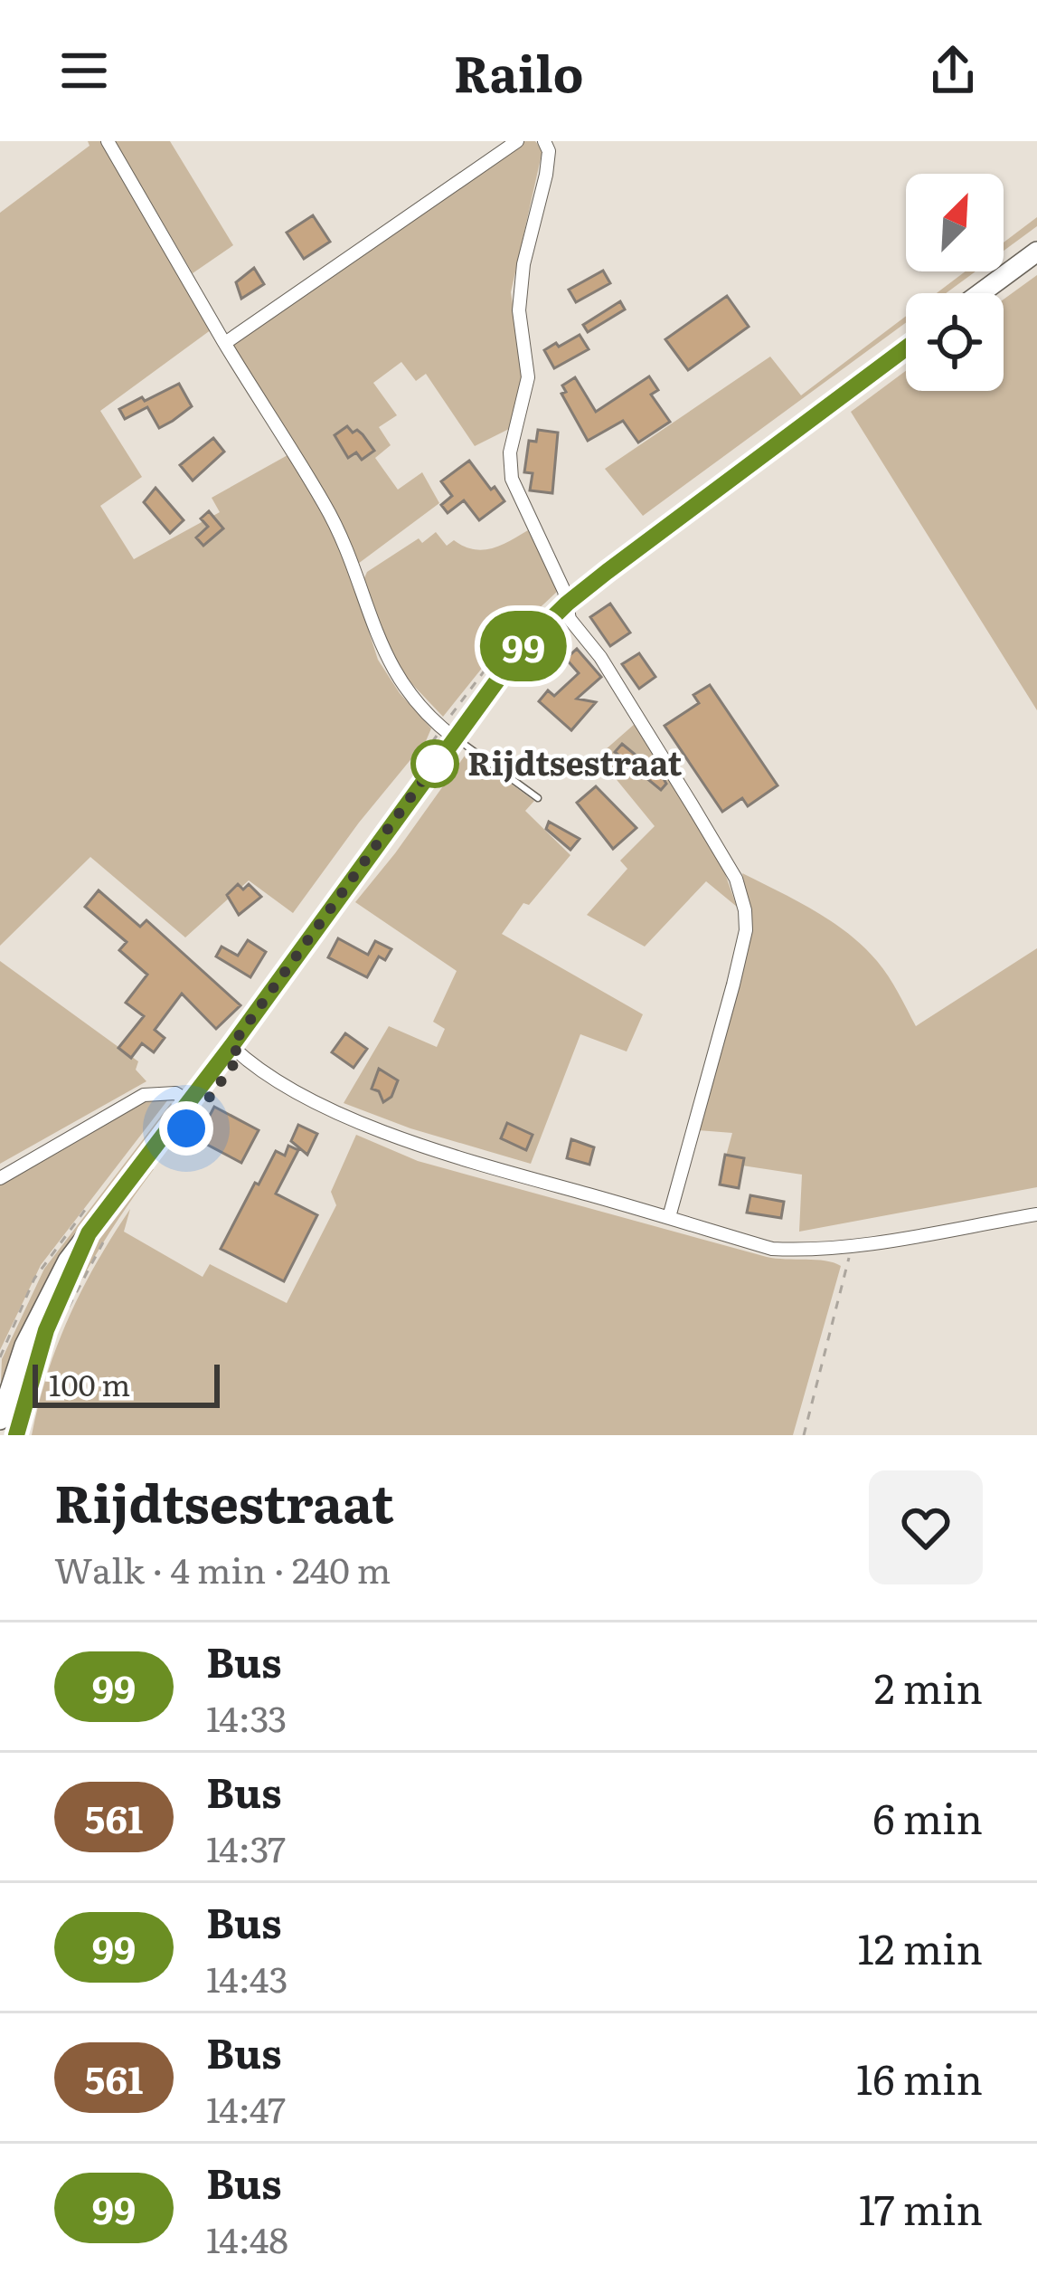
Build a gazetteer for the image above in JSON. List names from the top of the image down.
{
  "places": ["Rijdtsestraat"],
  "lines": ["bus line 99"],
  "scale_bar": "100 m",
  "north": "top right",
  "page": {
    "header": "Railo",
    "on_map": "99",
    "scale": "100 m",
    "heading": ["Rijdtsestraat", "Walk · 4 min · 240 m"],
    "list": [
      {
        "mark": "99",
        "name": "Bus",
        "note": "14:33",
        "value": "2 min"
      },
      {
        "mark": "561",
        "name": "Bus",
        "note": "14:37",
        "value": "6 min"
      },
      {
        "mark": "99",
        "name": "Bus",
        "note": "14:43",
        "value": "12 min"
      },
      {
        "mark": "561",
        "name": "Bus",
        "note": "14:47",
        "value": "16 min"
      },
      {
        "mark": "99",
        "name": "Bus",
        "note": "14:48",
        "value": "17 min"
      }
    ]
  }
}
